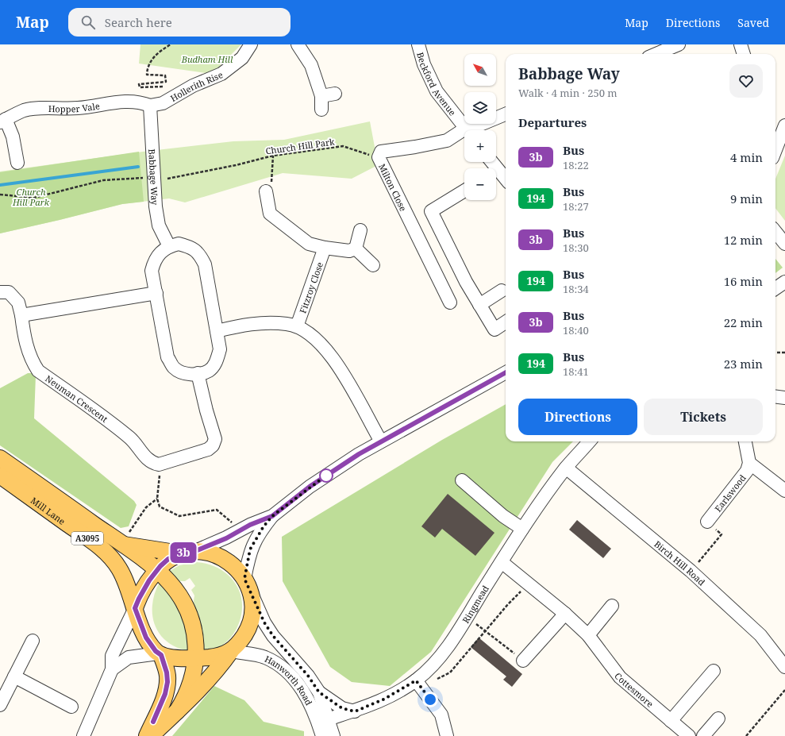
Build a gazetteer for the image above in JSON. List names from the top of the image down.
{
  "streets": {
    "main road": ["Mill Lane", "A3095"],
    "street": [
      "Beckford Avenue",
      "Hollerith Rise",
      "Hopper Vale",
      "Babbage Way",
      "Milton Close",
      "Fitzroy Close",
      "Neuman Crescent",
      "Earlswood",
      "Birch Hill Road",
      "Ringmead",
      "Hanworth Road",
      "Cottesmore"
    ],
    "path": ["Church Hill Park"]
  },
  "crossings": [
    ["Hollerith Rise", "Hopper Vale"],
    ["Hollerith Rise", "Babbage Way"],
    ["Hopper Vale", "Babbage Way"],
    ["Church Hill Park", "Milton Close"],
    ["Mill Lane", "A3095"],
    ["Mill Lane", "Hanworth Road"],
    ["A3095", "Hanworth Road"],
    ["Birch Hill Road", "Ringmead"],
    ["Ringmead", "Hanworth Road"],
    ["Ringmead", "Cottesmore"]
  ],
  "parks": ["Budham Hill", "Church Hill Park"],
  "lines": ["bus line 3b"],
  "north": "top left",
  "page": {
    "header": "Map",
    "search": "Search here",
    "nav": ["Map", "Directions", "Saved"],
    "on_map": "3b",
    "map_buttons": ["+", "−"],
    "heading": [
      ["Babbage Way", "Walk · 4 min · 250 m"],
      "Departures"
    ],
    "list": [
      {
        "mark": "3b",
        "name": "Bus",
        "note": "18:22",
        "value": "4 min"
      },
      {
        "mark": "194",
        "name": "Bus",
        "note": "18:27",
        "value": "9 min"
      },
      {
        "mark": "3b",
        "name": "Bus",
        "note": "18:30",
        "value": "12 min"
      },
      {
        "mark": "194",
        "name": "Bus",
        "note": "18:34",
        "value": "16 min"
      },
      {
        "mark": "3b",
        "name": "Bus",
        "note": "18:40",
        "value": "22 min"
      },
      {
        "mark": "194",
        "name": "Bus",
        "note": "18:41",
        "value": "23 min"
      }
    ],
    "buttons": ["Directions", "Tickets"]
  }
}
